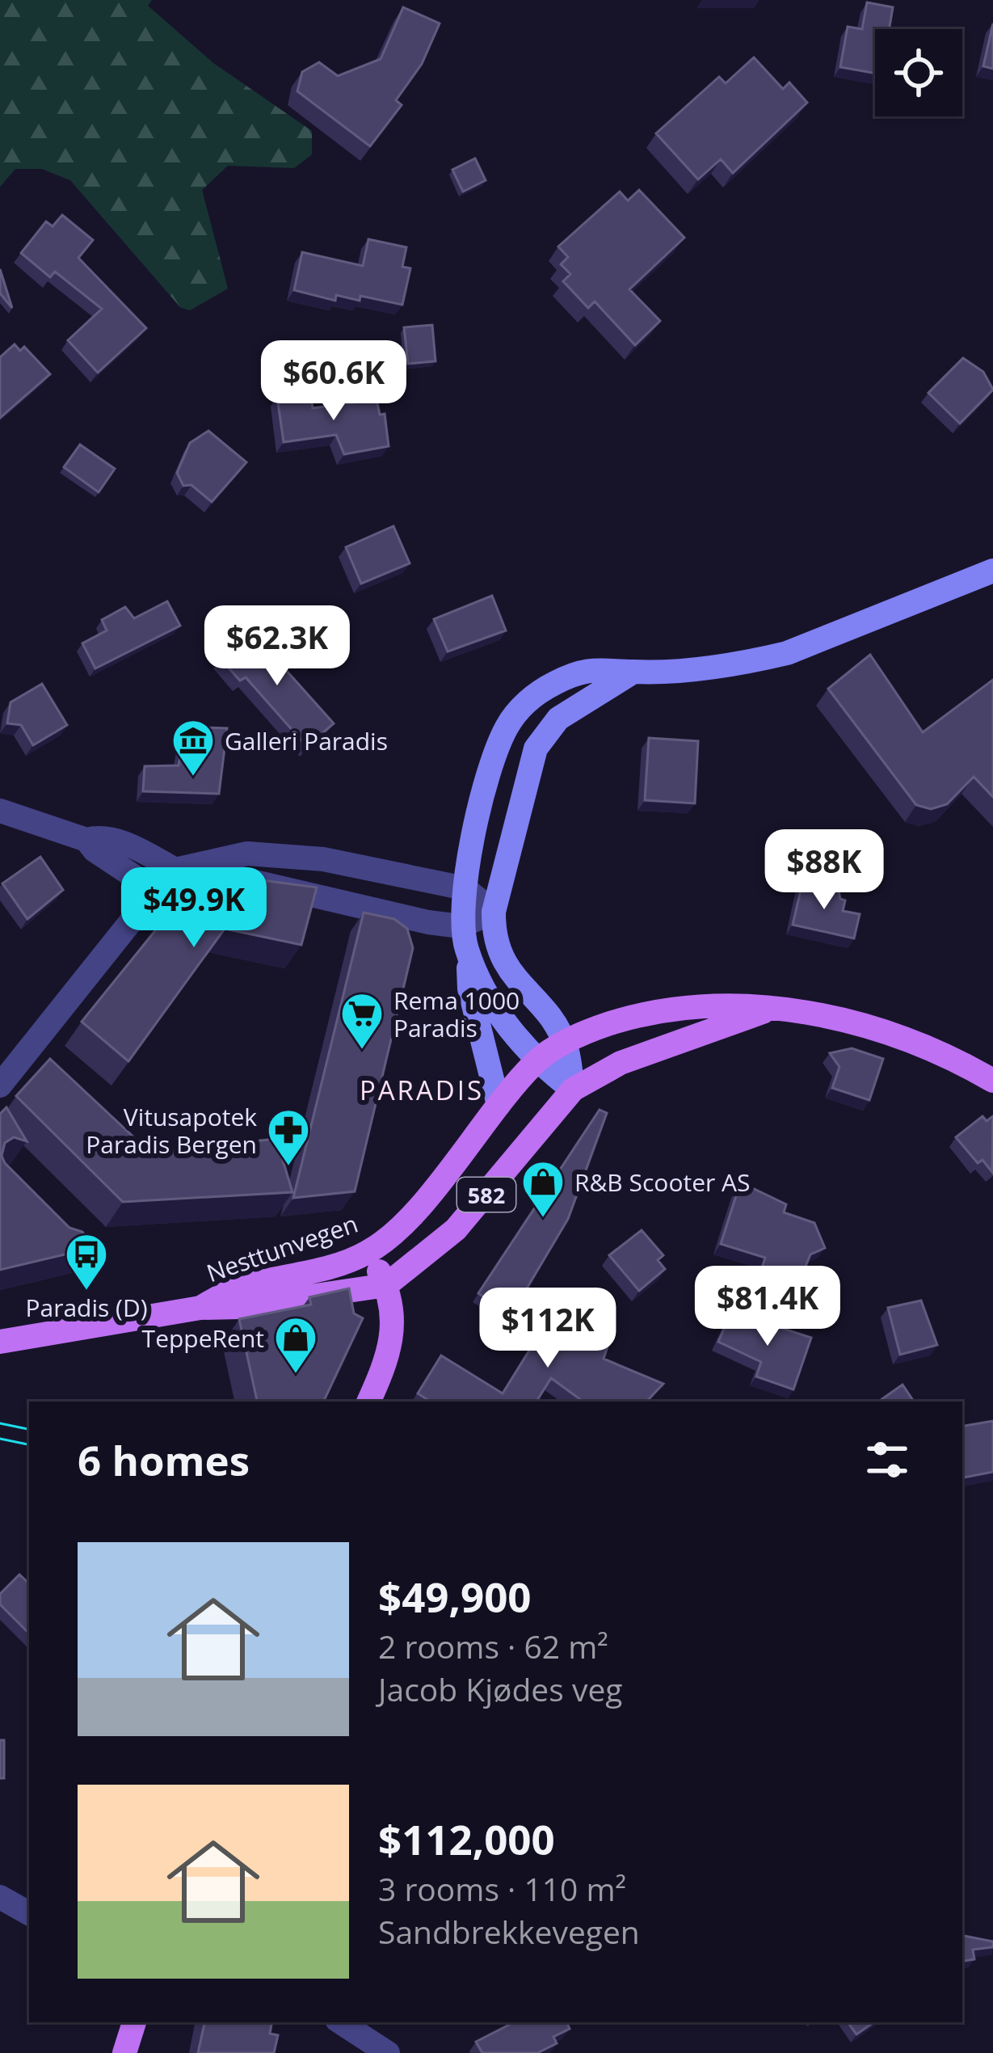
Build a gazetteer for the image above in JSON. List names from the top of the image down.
{
  "streets": {
    "main road": ["582", "Nesttunvegen"]
  },
  "crossings": [
    ["582", "Nesttunvegen"]
  ],
  "districts": ["PARADIS"],
  "places": {
    "museum": ["Galleri Paradis"],
    "supermarket": ["Rema 1000 Paradis"],
    "pharmacy": ["Vitusapotek Paradis Bergen"],
    "shop": ["R&B Scooter AS", "TeppeRent"],
    "bus stop": ["Paradis (D)"]
  },
  "page": {
    "price": [
      "$60.6K",
      "$62.3K",
      "$88K",
      "$49.9K",
      "$81.4K",
      "$112K"
    ],
    "heading": "6 homes",
    "list": [
      {
        "name": "$49,900",
        "note": "2 rooms · 62 m² · Jacob Kjødes veg"
      },
      {
        "name": "$112,000",
        "note": "3 rooms · 110 m² · Sandbrekkevegen"
      }
    ]
  }
}
